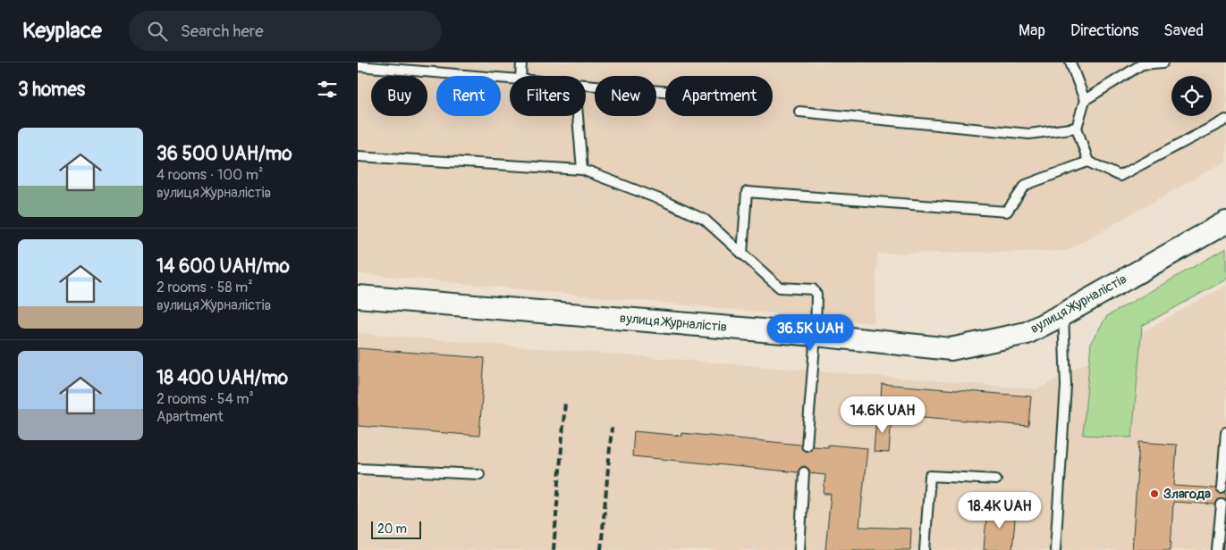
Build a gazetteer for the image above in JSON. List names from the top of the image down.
{
  "streets": {
    "street": ["вулиця Журналістів"]
  },
  "places": ["Злагода"],
  "scale_bar": "20 m",
  "page": {
    "header": "Keyplace",
    "search": "Search here",
    "nav": ["Map", "Directions", "Saved"],
    "heading": "3 homes",
    "chip": [
      "Buy",
      "Rent",
      "Filters",
      "New",
      "Apartment"
    ],
    "list": [
      {
        "name": "36 500 UAH/mo",
        "note": "4 rooms · 100 m² · вулиця Журналістів"
      },
      {
        "name": "14 600 UAH/mo",
        "note": "2 rooms · 58 m² · вулиця Журналістів"
      },
      {
        "name": "18 400 UAH/mo",
        "note": "2 rooms · 54 m² · Apartment"
      }
    ],
    "price": ["36.5K UAH", "14.6K UAH", "18.4K UAH"],
    "scale": "20 m"
  }
}
